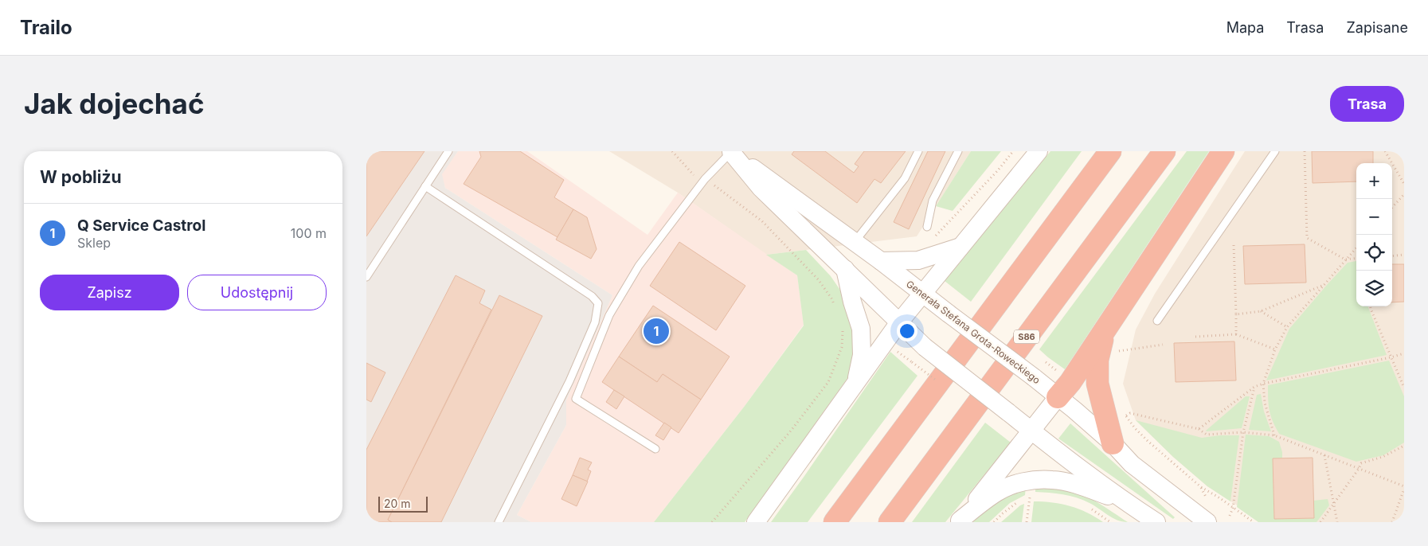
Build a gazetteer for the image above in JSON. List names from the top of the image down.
{
  "streets": {
    "highway": ["S86"],
    "street": ["Generała Stefana Grota-Roweckiego"]
  },
  "scale_bar": "20 m",
  "page": {
    "header": "Trailo",
    "nav": ["Mapa", "Trasa", "Zapisane"],
    "buttons": [
      "Trasa",
      ["Zapisz", "Udostępnij"]
    ],
    "title": "Jak dojechać",
    "heading": "W pobliżu",
    "map_buttons": ["+", "−"],
    "list": [
      {
        "mark": "1",
        "name": "Q Service Castrol",
        "note": "Sklep",
        "value": "100 m"
      }
    ],
    "pins": "1",
    "scale": "20 m"
  }
}
